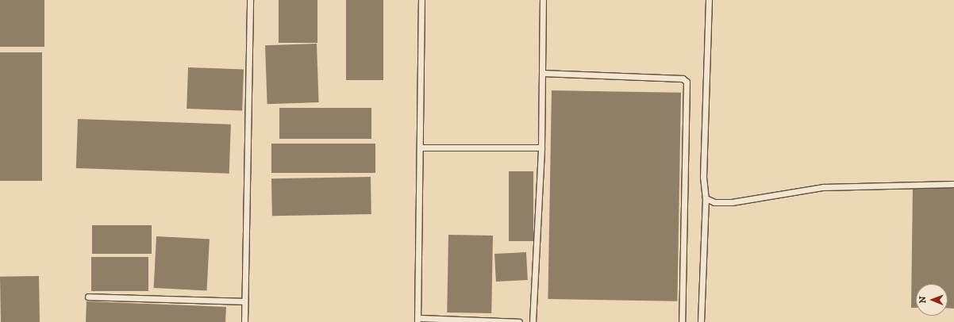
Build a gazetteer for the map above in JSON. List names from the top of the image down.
{
  "north": "left"
}
